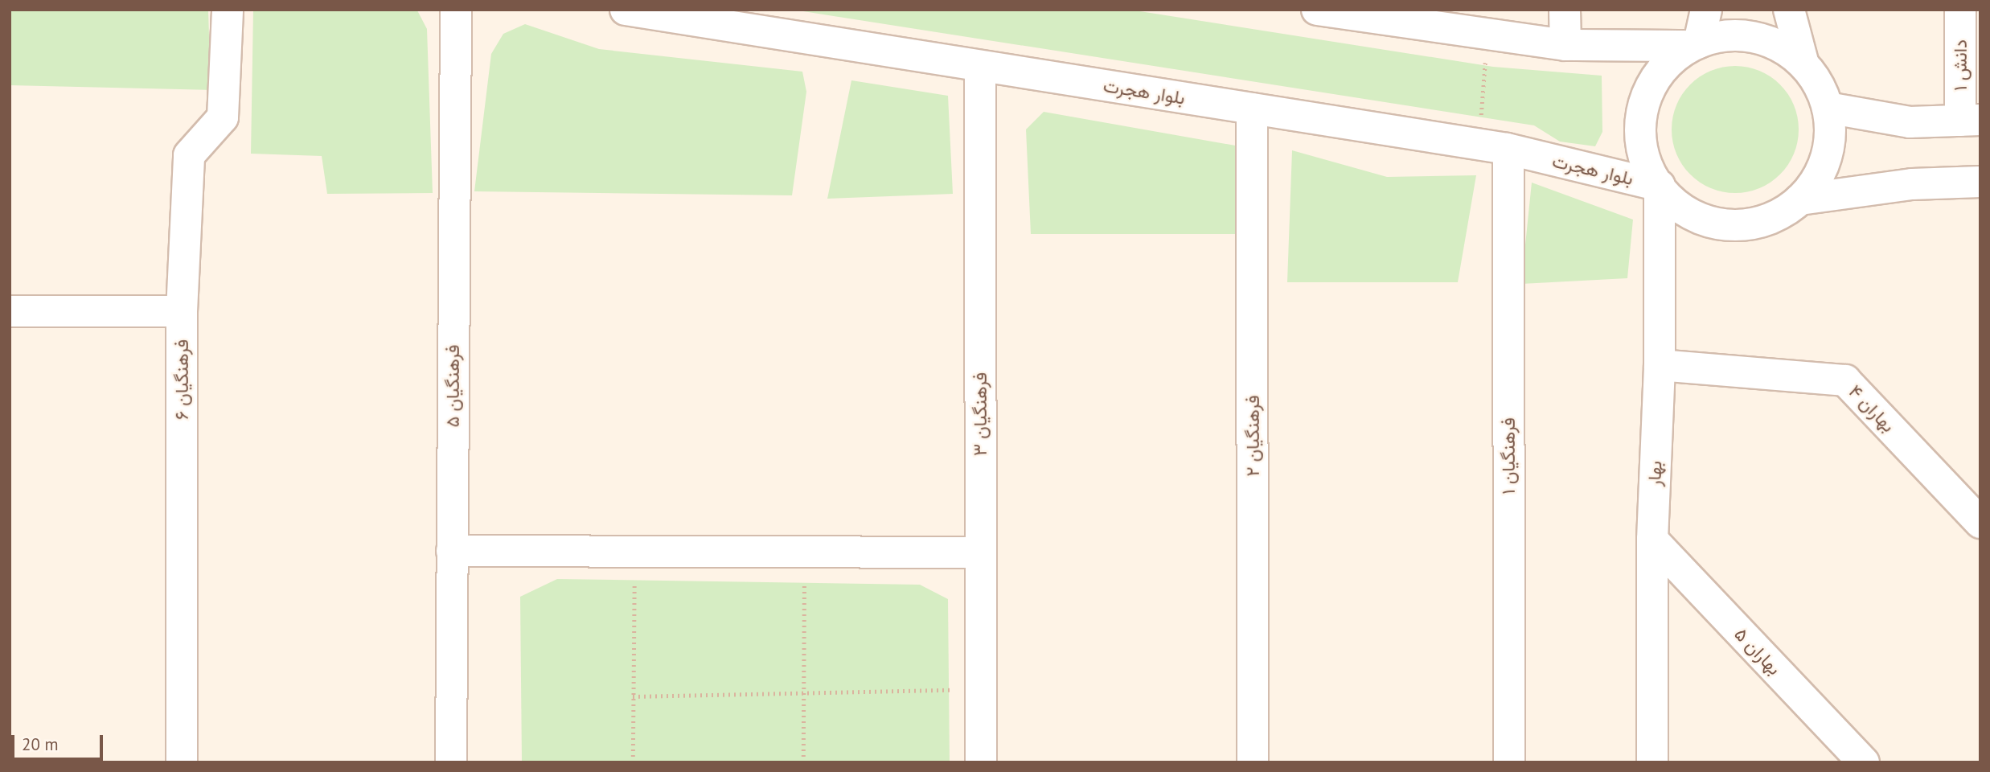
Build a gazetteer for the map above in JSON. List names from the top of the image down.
{
  "streets": {
    "street": [
      "دانش ۱",
      "بلوار هجرت",
      "فرهنگیان ۶",
      "فرهنگیان ۵",
      "بهاران ۴",
      "فرهنگیان ۳",
      "فرهنگیان ۲",
      "فرهنگیان ۱",
      "بهار",
      "بهاران ۵"
    ]
  },
  "crossings": [
    ["بلوار هجرت", "فرهنگیان ۳"],
    ["بلوار هجرت", "فرهنگیان ۲"],
    ["بلوار هجرت", "فرهنگیان ۱"],
    ["بلوار هجرت", "بهار"],
    ["بهاران ۴", "بهار"],
    ["بهار", "بهاران ۵"]
  ],
  "scale_bar": "20 m"
}
